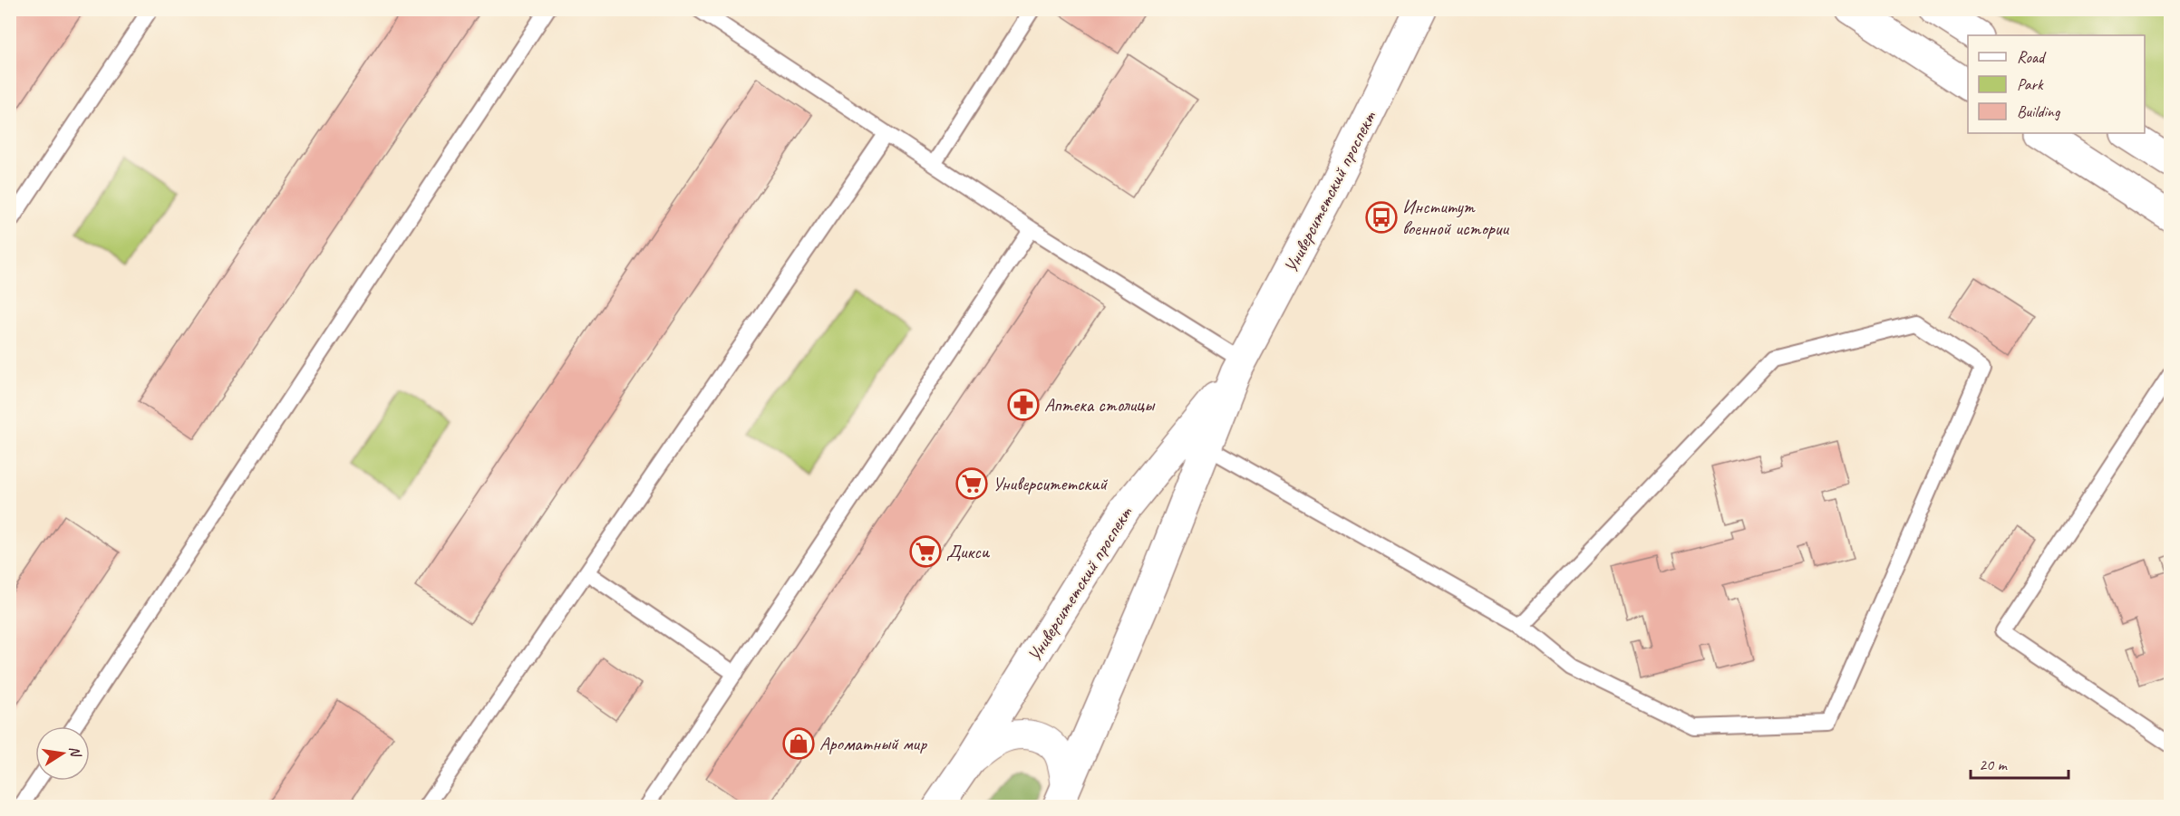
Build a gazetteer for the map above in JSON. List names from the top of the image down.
{
  "streets": {
    "main road": ["Университетский проспект"]
  },
  "places": {
    "bus stop": ["Институт военной истории"],
    "pharmacy": ["Аптека столицы"],
    "supermarket": ["Университетский", "Дикси"],
    "shop": ["Ароматный мир"]
  },
  "legend": ["Road", "Park", "Building"],
  "scale_bar": "20 m",
  "north": "right"
}
